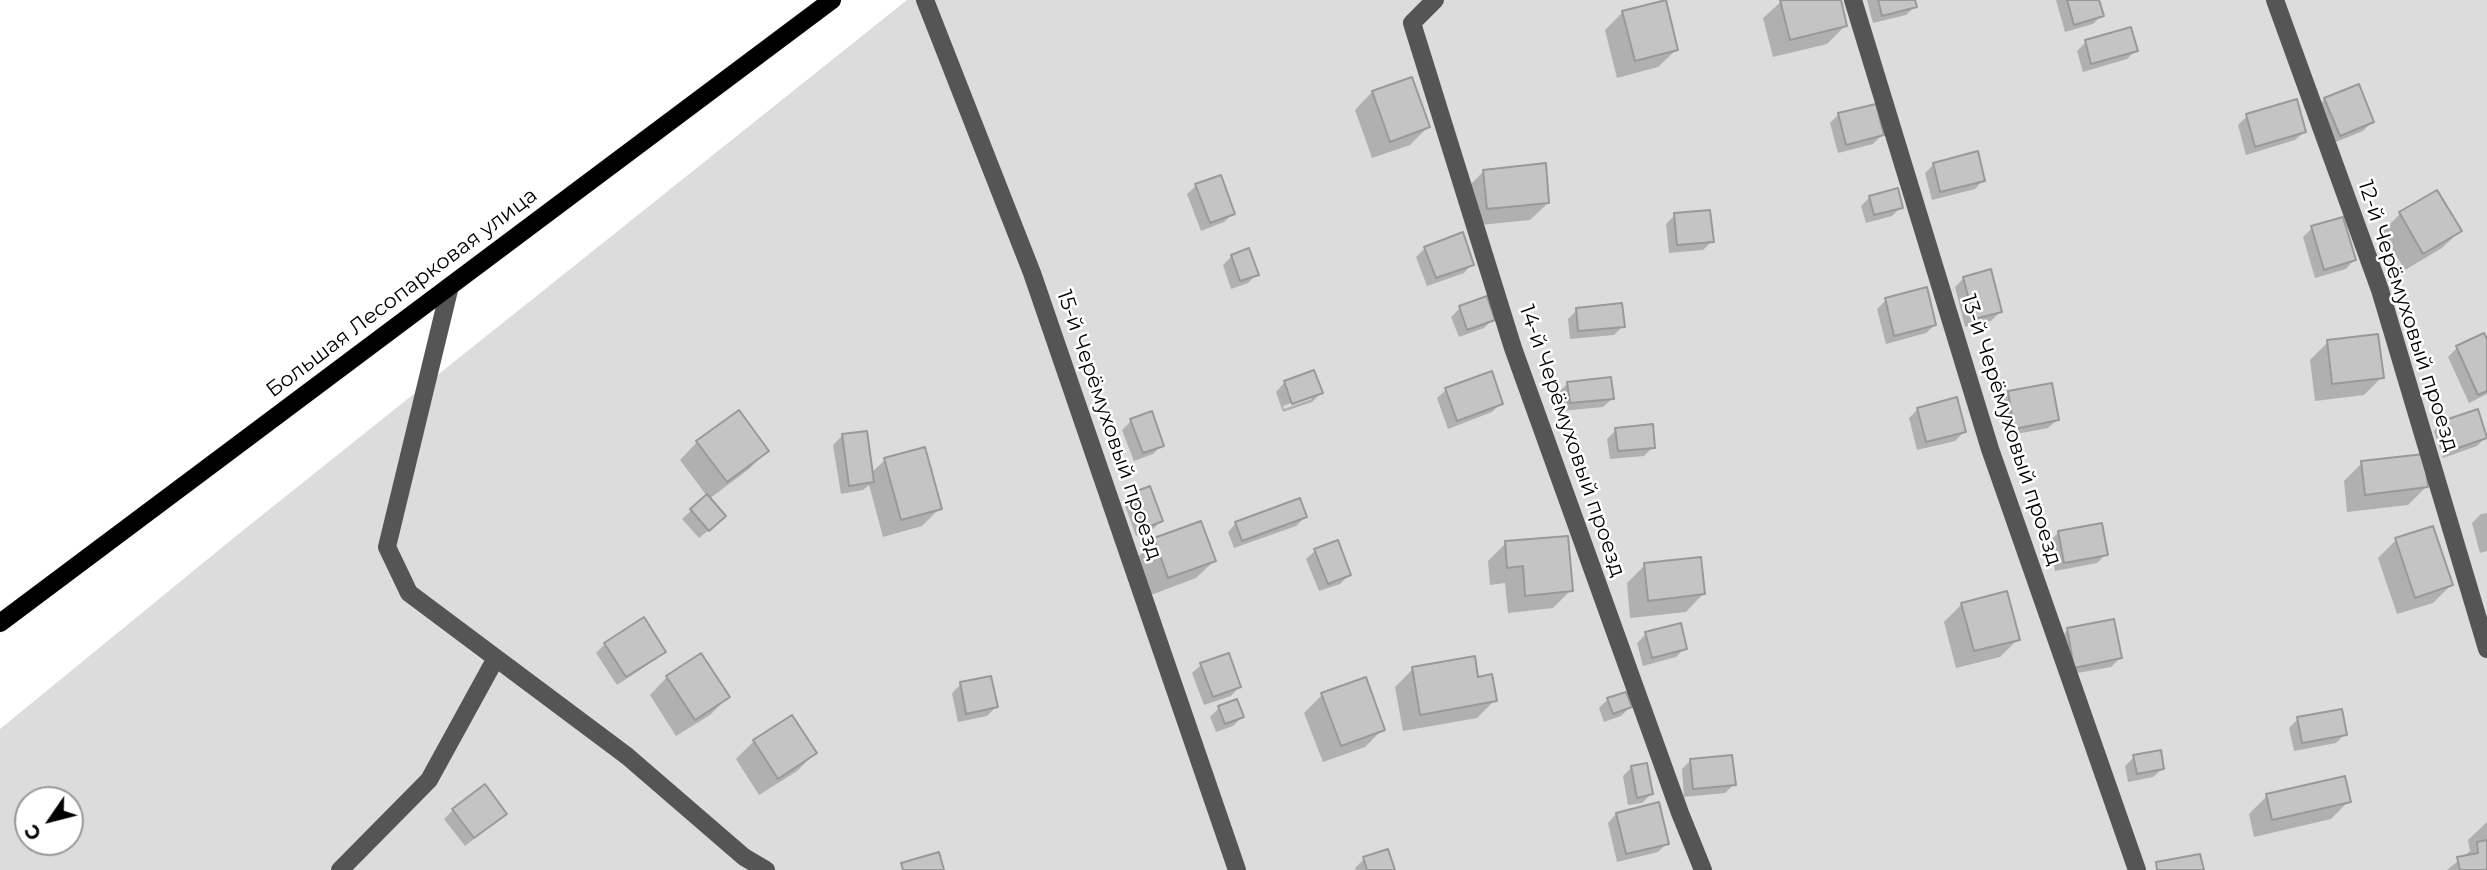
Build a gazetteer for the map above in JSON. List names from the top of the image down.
{
  "streets": {
    "main road": ["Большая Лесопарковая улица"],
    "lane": [
      "12-й Черёмуховый проезд",
      "15-й Черёмуховый проезд",
      "13-й Черёмуховый проезд",
      "14-й Черёмуховый проезд"
    ]
  },
  "north": "bottom left"
}
